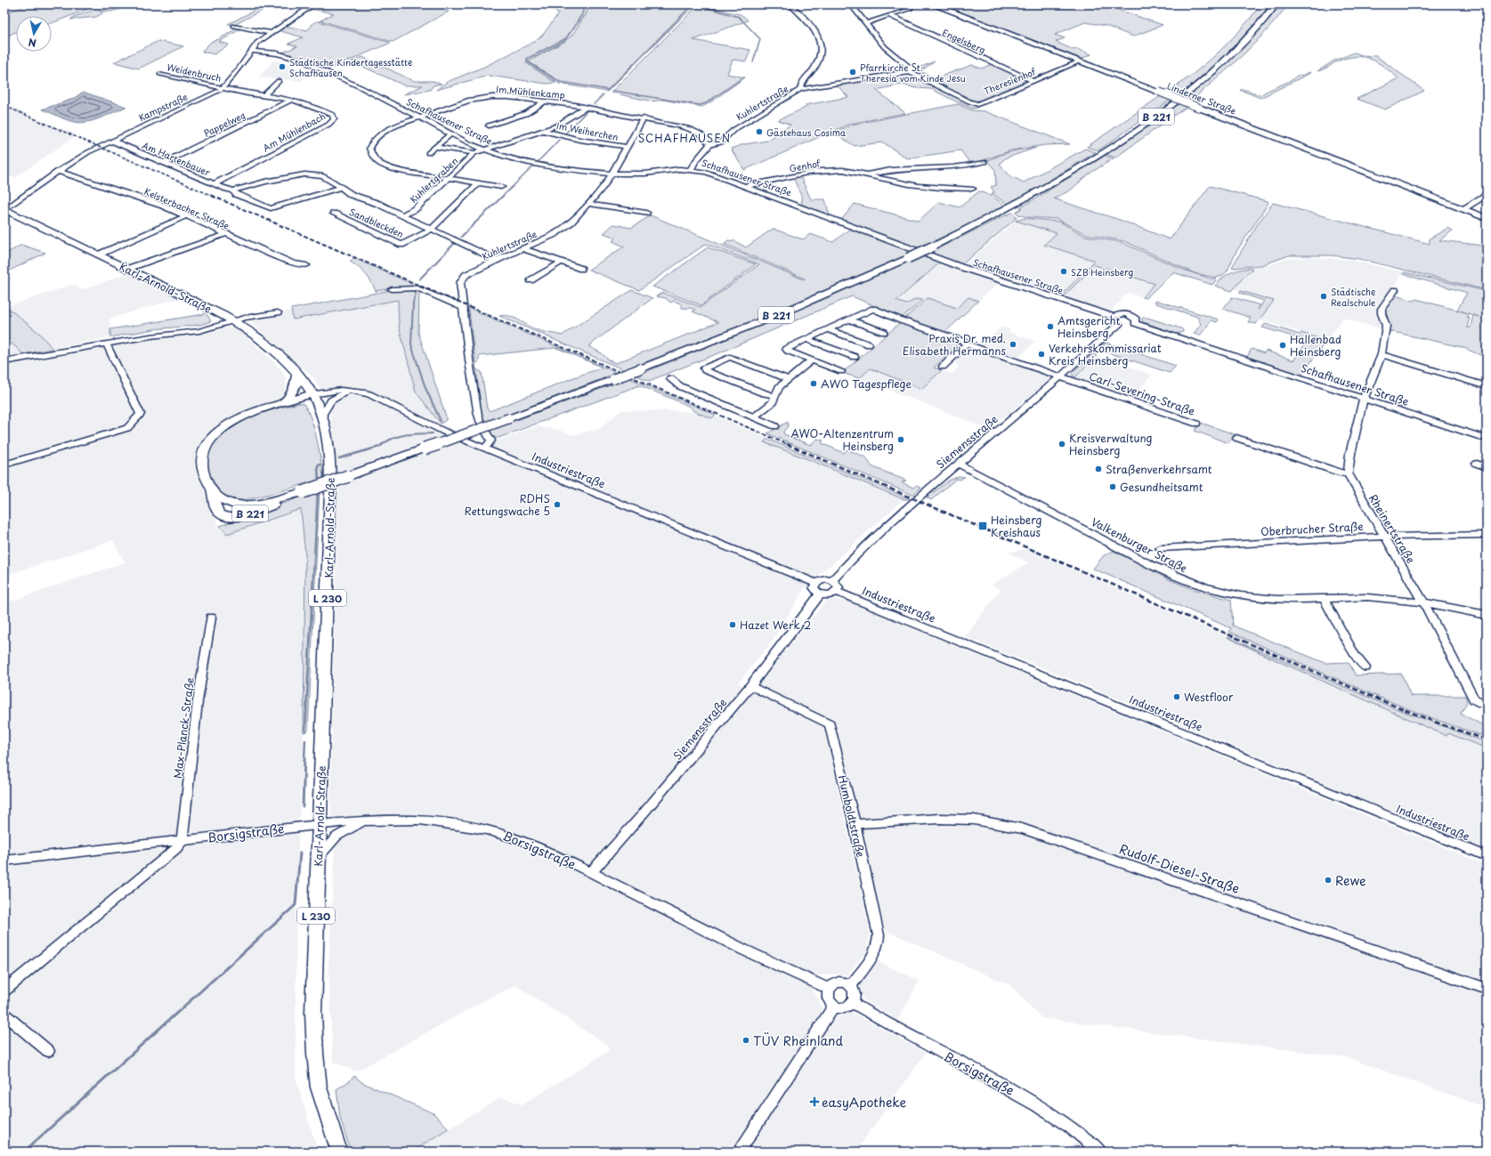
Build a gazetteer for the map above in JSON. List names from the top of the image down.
{
  "streets": {
    "main road": [
      "Linderner Straße",
      "B 221",
      "Karl-Arnold-Straße",
      "L 230"
    ],
    "street": [
      "Engelsberg",
      "Weidenbruch",
      "Theresienhof",
      "Im Mühlenkamp",
      "Kuhlertstraße",
      "Kampstraße",
      "Schafhausener Straße",
      "Pappelweg",
      "Im Weiherchen",
      "Am Mühlenbach",
      "Am Hartenbauer",
      "Genhof",
      "Kuhlertgraben",
      "Kelsterbacher Straße",
      "Sandbleckden",
      "Carl-Severing-Straße",
      "Siemensstraße",
      "Industriestraße",
      "Oberbrucher Straße",
      "Rheinertstraße",
      "Valkenburger Straße",
      "Max-Planck-Straße",
      "Humboldtstraße",
      "Borsigstraße",
      "Rudolf-Diesel-Straße"
    ]
  },
  "crossings": [
    ["Engelsberg", "Theresienhof"],
    ["Weidenbruch", "Kampstraße"],
    ["Weidenbruch", "Am Mühlenbach"],
    ["Theresienhof", "Linderner Straße"],
    ["Im Mühlenkamp", "Kuhlertstraße"],
    ["Im Mühlenkamp", "Schafhausener Straße"],
    ["Im Mühlenkamp", "Im Weiherchen"],
    ["Im Mühlenkamp", "Kuhlertgraben"],
    ["Im Mühlenkamp", "Sandbleckden"],
    ["Kuhlertstraße", "Schafhausener Straße"],
    ["Kuhlertstraße", "Im Weiherchen"],
    ["Kuhlertstraße", "Sandbleckden"],
    ["Kuhlertstraße", "Industriestraße"],
    ["Kampstraße", "Schafhausener Straße"],
    ["Kampstraße", "Am Mühlenbach"],
    ["Kampstraße", "Am Hartenbauer"],
    ["Kampstraße", "Kelsterbacher Straße"],
    ["Kampstraße", "Karl-Arnold-Straße"],
    ["B 221", "Karl-Arnold-Straße"],
    ["B 221", "Industriestraße"],
    ["Schafhausener Straße", "Im Weiherchen"],
    ["Schafhausener Straße", "Genhof"],
    ["Schafhausener Straße", "Kuhlertgraben"],
    ["Pappelweg", "Am Mühlenbach"],
    ["Pappelweg", "Am Hartenbauer"],
    ["Im Weiherchen", "Kuhlertgraben"],
    ["Am Mühlenbach", "Am Hartenbauer"],
    ["Am Hartenbauer", "Sandbleckden"],
    ["Kuhlertgraben", "Sandbleckden"],
    ["Karl-Arnold-Straße", "Industriestraße"],
    ["Karl-Arnold-Straße", "Borsigstraße"],
    ["Carl-Severing-Straße", "Siemensstraße"],
    ["Siemensstraße", "Industriestraße"],
    ["Siemensstraße", "Valkenburger Straße"],
    ["Siemensstraße", "Humboldtstraße"],
    ["Siemensstraße", "Borsigstraße"],
    ["Oberbrucher Straße", "Rheinertstraße"],
    ["Rheinertstraße", "Valkenburger Straße"],
    ["Max-Planck-Straße", "Borsigstraße"],
    ["Humboldtstraße", "Borsigstraße"],
    ["Humboldtstraße", "Rudolf-Diesel-Straße"]
  ],
  "districts": ["SCHAFHAUSEN"],
  "places": {
    "other": [
      "Städtische Kindertagesstätte Schafhausen",
      "Pfarrkirche St. Theresia vom Kinde Jesu",
      "Gästehaus Cosima",
      "SZB Heinsberg",
      "Städtische Realschule",
      "Amtsgericht Heinsberg",
      "Praxis Dr. med. Elisabeth Hermanns",
      "Hallenbad Heinsberg",
      "Verkehrskommissariat Kreis Heinsberg",
      "AWO Tagespflege",
      "AWO-Altenzentrum Heinsberg",
      "Kreisverwaltung Heinsberg",
      "Straßenverkehrsamt",
      "Gesundheitsamt",
      "RDHS Rettungswache 5",
      "Hazet Werk 2",
      "Westfloor",
      "Rewe",
      "TÜV Rheinland"
    ],
    "transit": ["Heinsberg Kreishaus"],
    "health": ["easyApotheke"]
  },
  "north": "bottom"
}
